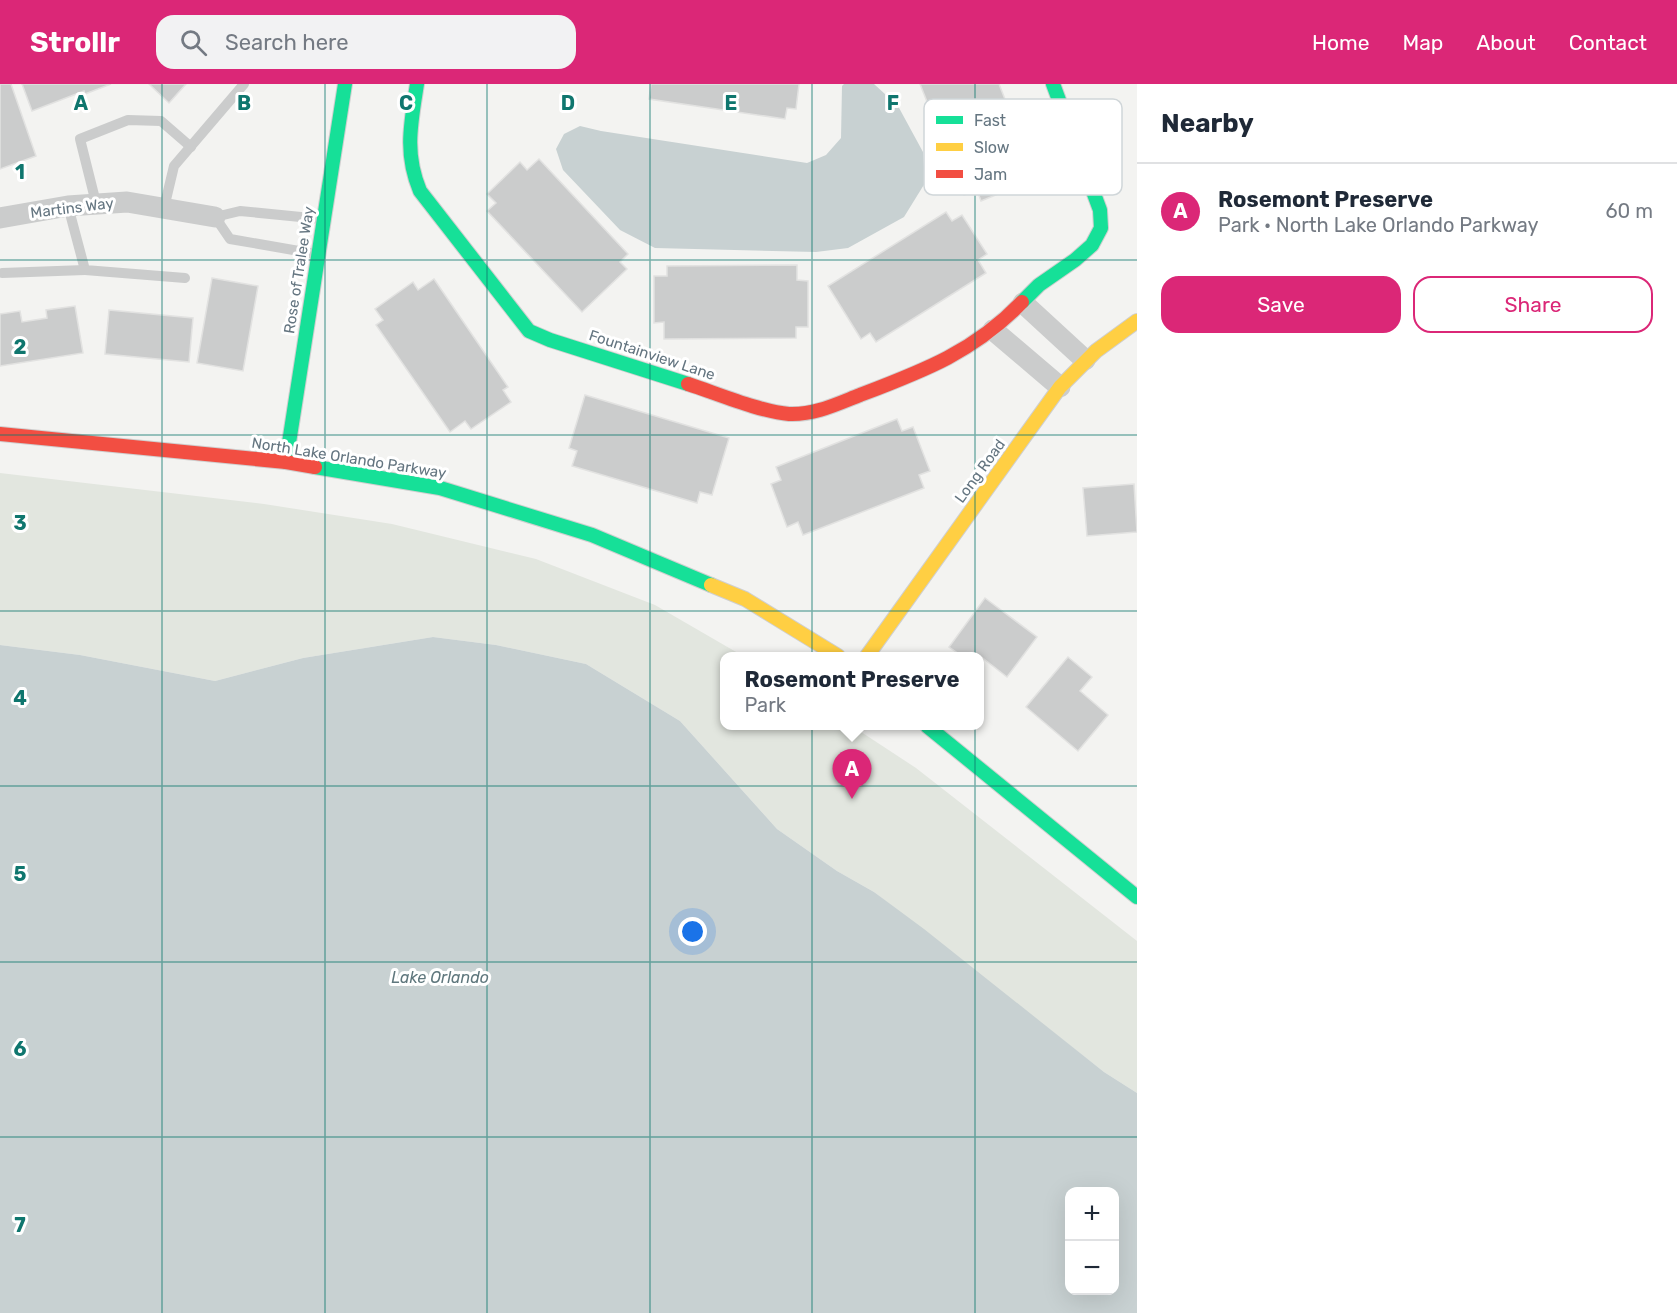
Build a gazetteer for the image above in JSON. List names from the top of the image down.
{
  "streets": {
    "street": [
      "Martins Way",
      "Rose of Tralee Way",
      "Fountainview Lane",
      "North Lake Orlando Parkway",
      "Long Road"
    ]
  },
  "crossings": [
    ["Martins Way", "Rose of Tralee Way"],
    ["Rose of Tralee Way", "North Lake Orlando Parkway"]
  ],
  "water": ["Lake Orlando"],
  "legend": ["Fast", "Slow", "Jam"],
  "page": {
    "header": "Strollr",
    "search": "Search here",
    "nav": [
      "Home",
      "Map",
      "About",
      "Contact"
    ],
    "heading": "Nearby",
    "list": [
      {
        "mark": "A",
        "name": "Rosemont Preserve",
        "note": "Park · North Lake Orlando Parkway",
        "value": "60 m"
      }
    ],
    "buttons": ["Save", "Share"],
    "popup": ["Rosemont Preserve", "Park"],
    "pins": "A",
    "map_buttons": ["+", "−"]
  },
  "grid": {
    "columns": [
      "A",
      "B",
      "C",
      "D",
      "E",
      "F"
    ],
    "rows": [
      "1",
      "2",
      "3",
      "4",
      "5",
      "6",
      "7"
    ]
  }
}
